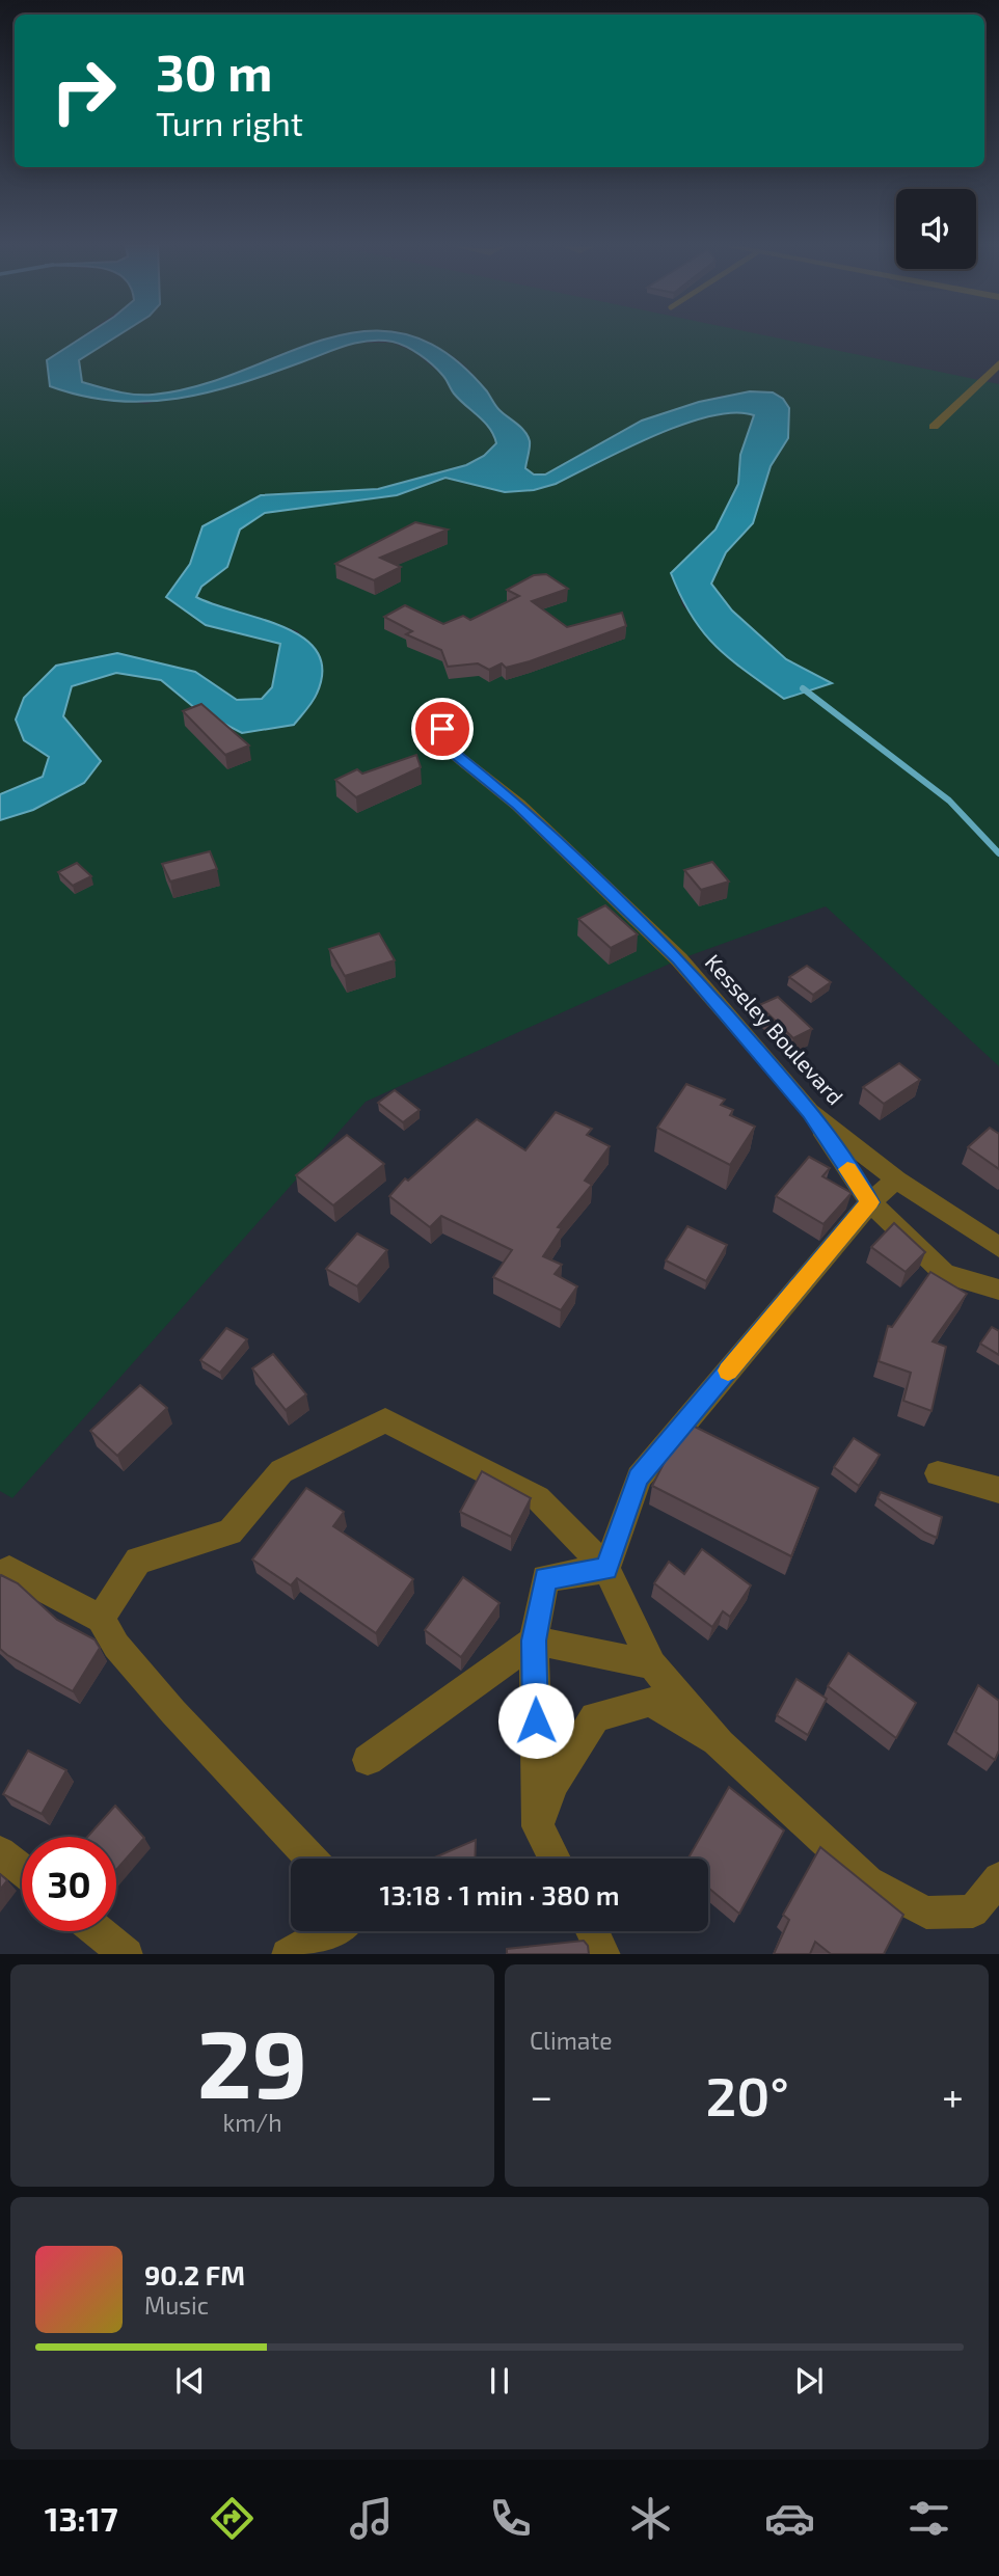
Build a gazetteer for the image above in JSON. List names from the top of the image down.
{
  "streets": {
    "street": ["Kesseley Boulevard"]
  },
  "page": {
    "turn": ["30 m", "Turn right"],
    "limit": "30",
    "trip": "13:18 · 1 min · 380 m",
    "tile": [
      ["29", "km/h"],
      "Climate"
    ],
    "heat": ["−", "20°", "+"],
    "song": ["90.2 FM", "Music"],
    "tabs": "13:17"
  }
}
